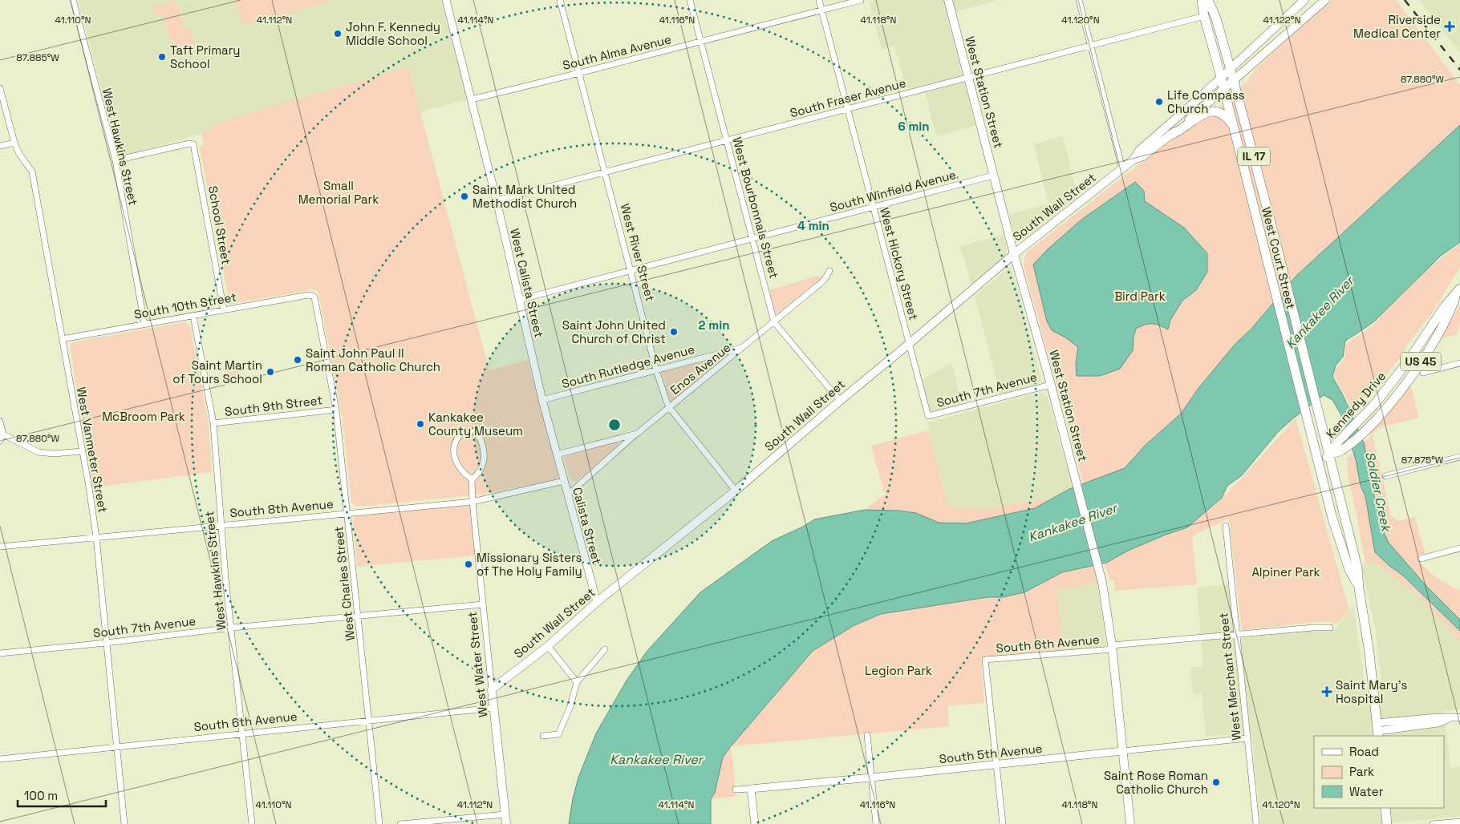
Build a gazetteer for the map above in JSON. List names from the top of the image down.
{
  "streets": {
    "main road": [
      "West Station Street",
      "IL 17",
      "South Wall Street",
      "West Court Street",
      "US 45",
      "Kennedy Drive",
      "West Water Street"
    ],
    "street": [
      "South Alma Avenue",
      "South Fraser Avenue",
      "West Hawkins Street",
      "South Winfield Avenue",
      "West Bourbonnais Street",
      "School Street",
      "West River Street",
      "West Hickory Street",
      "West Calista Street",
      "South 10th Street",
      "South Rutledge Avenue",
      "Enos Avenue",
      "South 7th Avenue",
      "South 9th Street",
      "West Vanmeter Street",
      "South 8th Avenue",
      "Calista Street",
      "West Charles Street",
      "South 6th Avenue",
      "West Merchant Street",
      "South 5th Avenue"
    ]
  },
  "crossings": [
    ["South Alma Avenue", "West Bourbonnais Street"],
    ["South Alma Avenue", "West River Street"],
    ["South Alma Avenue", "West Hickory Street"],
    ["South Alma Avenue", "West Calista Street"],
    ["West Station Street", "South Fraser Avenue"],
    ["West Station Street", "South Winfield Avenue"],
    ["West Station Street", "South Wall Street"],
    ["West Station Street", "South 7th Avenue"],
    ["West Station Street", "South 6th Avenue"],
    ["West Station Street", "South 5th Avenue"],
    ["South Fraser Avenue", "West Bourbonnais Street"],
    ["South Fraser Avenue", "West River Street"],
    ["South Fraser Avenue", "West Court Street"],
    ["South Fraser Avenue", "West Hickory Street"],
    ["South Fraser Avenue", "West Calista Street"],
    ["West Hawkins Street", "School Street"],
    ["West Hawkins Street", "South 10th Street"],
    ["West Hawkins Street", "South 7th Avenue"],
    ["West Hawkins Street", "South 9th Street"],
    ["West Hawkins Street", "South 8th Avenue"],
    ["West Hawkins Street", "South 6th Avenue"],
    ["South Winfield Avenue", "West Bourbonnais Street"],
    ["South Winfield Avenue", "West River Street"],
    ["South Winfield Avenue", "West Hickory Street"],
    ["South Winfield Avenue", "West Calista Street"],
    ["South Wall Street", "West Bourbonnais Street"],
    ["South Wall Street", "West River Street"],
    ["South Wall Street", "West Court Street"],
    ["South Wall Street", "West Hickory Street"],
    ["South Wall Street", "Calista Street"],
    ["South Wall Street", "West Water Street"],
    ["West Bourbonnais Street", "Enos Avenue"],
    ["School Street", "South 10th Street"],
    ["West River Street", "South Rutledge Avenue"],
    ["West River Street", "Enos Avenue"],
    ["West Court Street", "Kennedy Drive"],
    ["West Hickory Street", "South 7th Avenue"],
    ["West Calista Street", "South Rutledge Avenue"],
    ["West Calista Street", "Enos Avenue"],
    ["West Calista Street", "Calista Street"],
    ["South 10th Street", "West Vanmeter Street"],
    ["South 10th Street", "West Charles Street"],
    ["South Rutledge Avenue", "Enos Avenue"],
    ["Enos Avenue", "Calista Street"],
    ["South 7th Avenue", "West Vanmeter Street"],
    ["South 7th Avenue", "West Charles Street"],
    ["South 7th Avenue", "West Water Street"],
    ["South 9th Street", "West Charles Street"],
    ["West Vanmeter Street", "South 8th Avenue"],
    ["West Vanmeter Street", "South 6th Avenue"],
    ["South 8th Avenue", "Calista Street"],
    ["South 8th Avenue", "West Charles Street"],
    ["South 8th Avenue", "West Water Street"],
    ["West Charles Street", "South 6th Avenue"],
    ["South 6th Avenue", "West Water Street"],
    ["South 6th Avenue", "West Merchant Street"],
    ["South 6th Avenue", "South 5th Avenue"],
    ["West Merchant Street", "South 5th Avenue"]
  ],
  "water": ["Kankakee River", "Soldier Creek"],
  "parks": [
    "Small Memorial Park",
    "Bird Park",
    "McBroom Park",
    "Alpiner Park",
    "Legion Park"
  ],
  "places": {
    "health": ["Riverside Medical Center", "Saint Mary's Hospital"],
    "other": [
      "John F. Kennedy Middle School",
      "Taft Primary School",
      "Life Compass Church",
      "Saint Mark United Methodist Church",
      "Saint John United Church of Christ",
      "Saint John Paul II Roman Catholic Church",
      "Saint Martin of Tours School",
      "Kankakee County Museum",
      "Missionary Sisters of The Holy Family",
      "Saint Rose Roman Catholic Church"
    ]
  },
  "legend": ["Road", "Park", "Water"],
  "scale_bar": "100 m",
  "coordinates": [
    "41.110°N",
    "41.114°N",
    "41.116°N",
    "41.118°N",
    "41.120°N",
    "41.112°N",
    "41.122°N",
    "87.885°W",
    "87.880°W",
    "87.875°W"
  ],
  "rings": ["6 min", "4 min", "2 min"]
}
